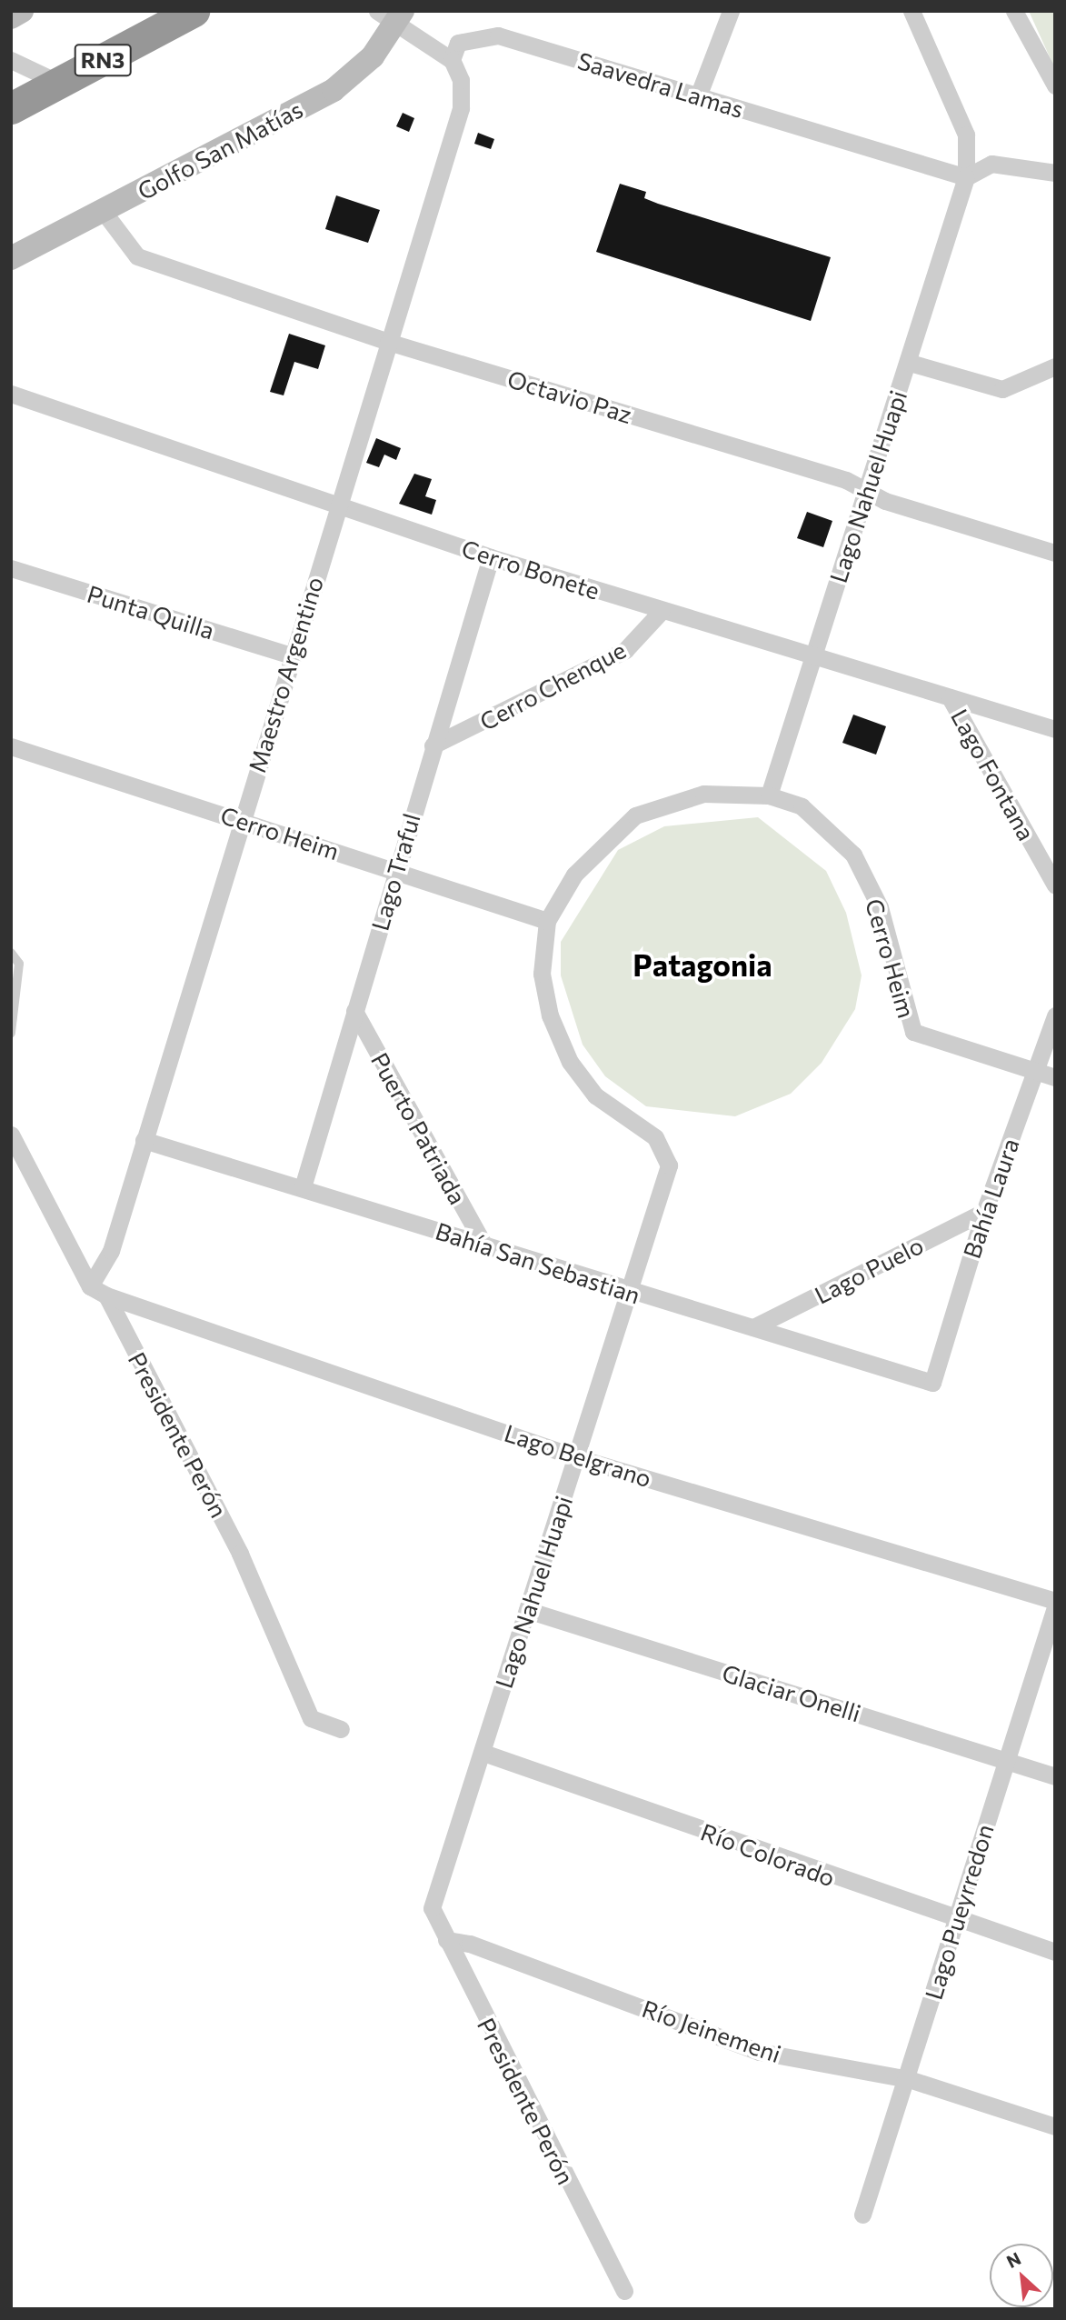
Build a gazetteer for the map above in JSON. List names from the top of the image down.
{
  "streets": {
    "highway": ["RN3"],
    "street": [
      "Saavedra Lamas",
      "Golfo San Matías",
      "Octavio Paz",
      "Lago Nahuel Huapi",
      "Cerro Bonete",
      "Punta Quilla",
      "Maestro Argentino",
      "Cerro Chenque",
      "Lago Fontana",
      "Cerro Heim",
      "Lago Traful",
      "Puerto Patriada",
      "Bahía Laura",
      "Bahía San Sebastian",
      "Lago Puelo",
      "Presidente Perón",
      "Lago Belgrano",
      "Glaciar Onelli",
      "Río Colorado",
      "Lago Pueyrredon",
      "Río Jeinemeni"
    ]
  },
  "crossings": [
    ["Saavedra Lamas", "Lago Nahuel Huapi"],
    ["Saavedra Lamas", "Maestro Argentino"],
    ["Golfo San Matías", "Octavio Paz"],
    ["Octavio Paz", "Lago Nahuel Huapi"],
    ["Octavio Paz", "Maestro Argentino"],
    ["Lago Nahuel Huapi", "Cerro Bonete"],
    ["Lago Nahuel Huapi", "Cerro Heim"],
    ["Lago Nahuel Huapi", "Bahía San Sebastian"],
    ["Lago Nahuel Huapi", "Presidente Perón"],
    ["Lago Nahuel Huapi", "Lago Belgrano"],
    ["Lago Nahuel Huapi", "Glaciar Onelli"],
    ["Lago Nahuel Huapi", "Río Colorado"],
    ["Cerro Bonete", "Maestro Argentino"],
    ["Cerro Bonete", "Cerro Chenque"],
    ["Cerro Bonete", "Lago Fontana"],
    ["Cerro Bonete", "Lago Traful"],
    ["Punta Quilla", "Maestro Argentino"],
    ["Maestro Argentino", "Cerro Heim"],
    ["Maestro Argentino", "Bahía San Sebastian"],
    ["Cerro Chenque", "Lago Traful"],
    ["Cerro Heim", "Lago Traful"],
    ["Cerro Heim", "Bahía Laura"],
    ["Lago Traful", "Puerto Patriada"],
    ["Lago Traful", "Bahía San Sebastian"],
    ["Puerto Patriada", "Bahía San Sebastian"],
    ["Bahía Laura", "Bahía San Sebastian"],
    ["Bahía Laura", "Lago Puelo"],
    ["Bahía San Sebastian", "Lago Puelo"],
    ["Presidente Perón", "Lago Belgrano"],
    ["Presidente Perón", "Río Jeinemeni"],
    ["Glaciar Onelli", "Lago Pueyrredon"],
    ["Río Colorado", "Lago Pueyrredon"],
    ["Lago Pueyrredon", "Río Jeinemeni"]
  ],
  "districts": ["Patagonia"],
  "north": "top left"
}
